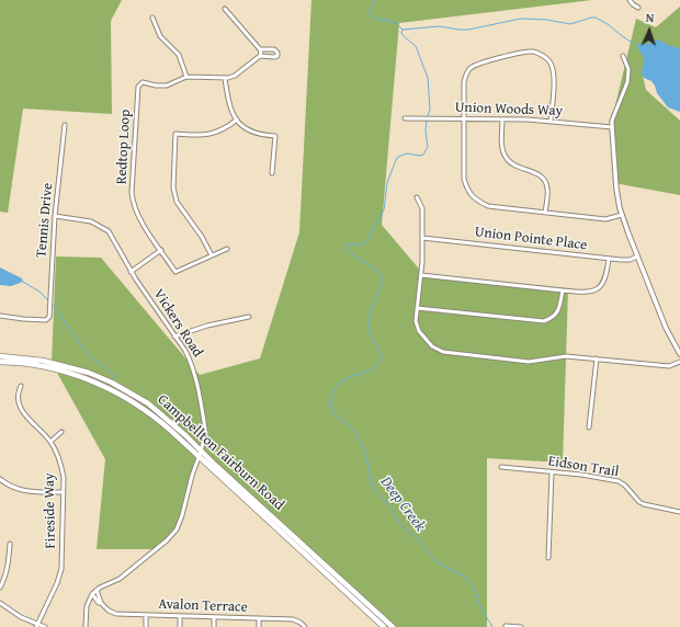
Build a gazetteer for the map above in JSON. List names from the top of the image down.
{
  "streets": {
    "main road": ["Campbellton Fairburn Road"],
    "street": [
      "Union Woods Way",
      "Redtop Loop",
      "Tennis Drive",
      "Union Pointe Place",
      "Vickers Road",
      "Eidson Trail",
      "Fireside Way",
      "Avalon Terrace"
    ]
  },
  "crossings": [
    ["Tennis Drive", "Vickers Road"],
    ["Vickers Road", "Campbellton Fairburn Road"],
    ["Vickers Road", "Avalon Terrace"]
  ],
  "water": ["Deep Creek"],
  "north": "top"
}
